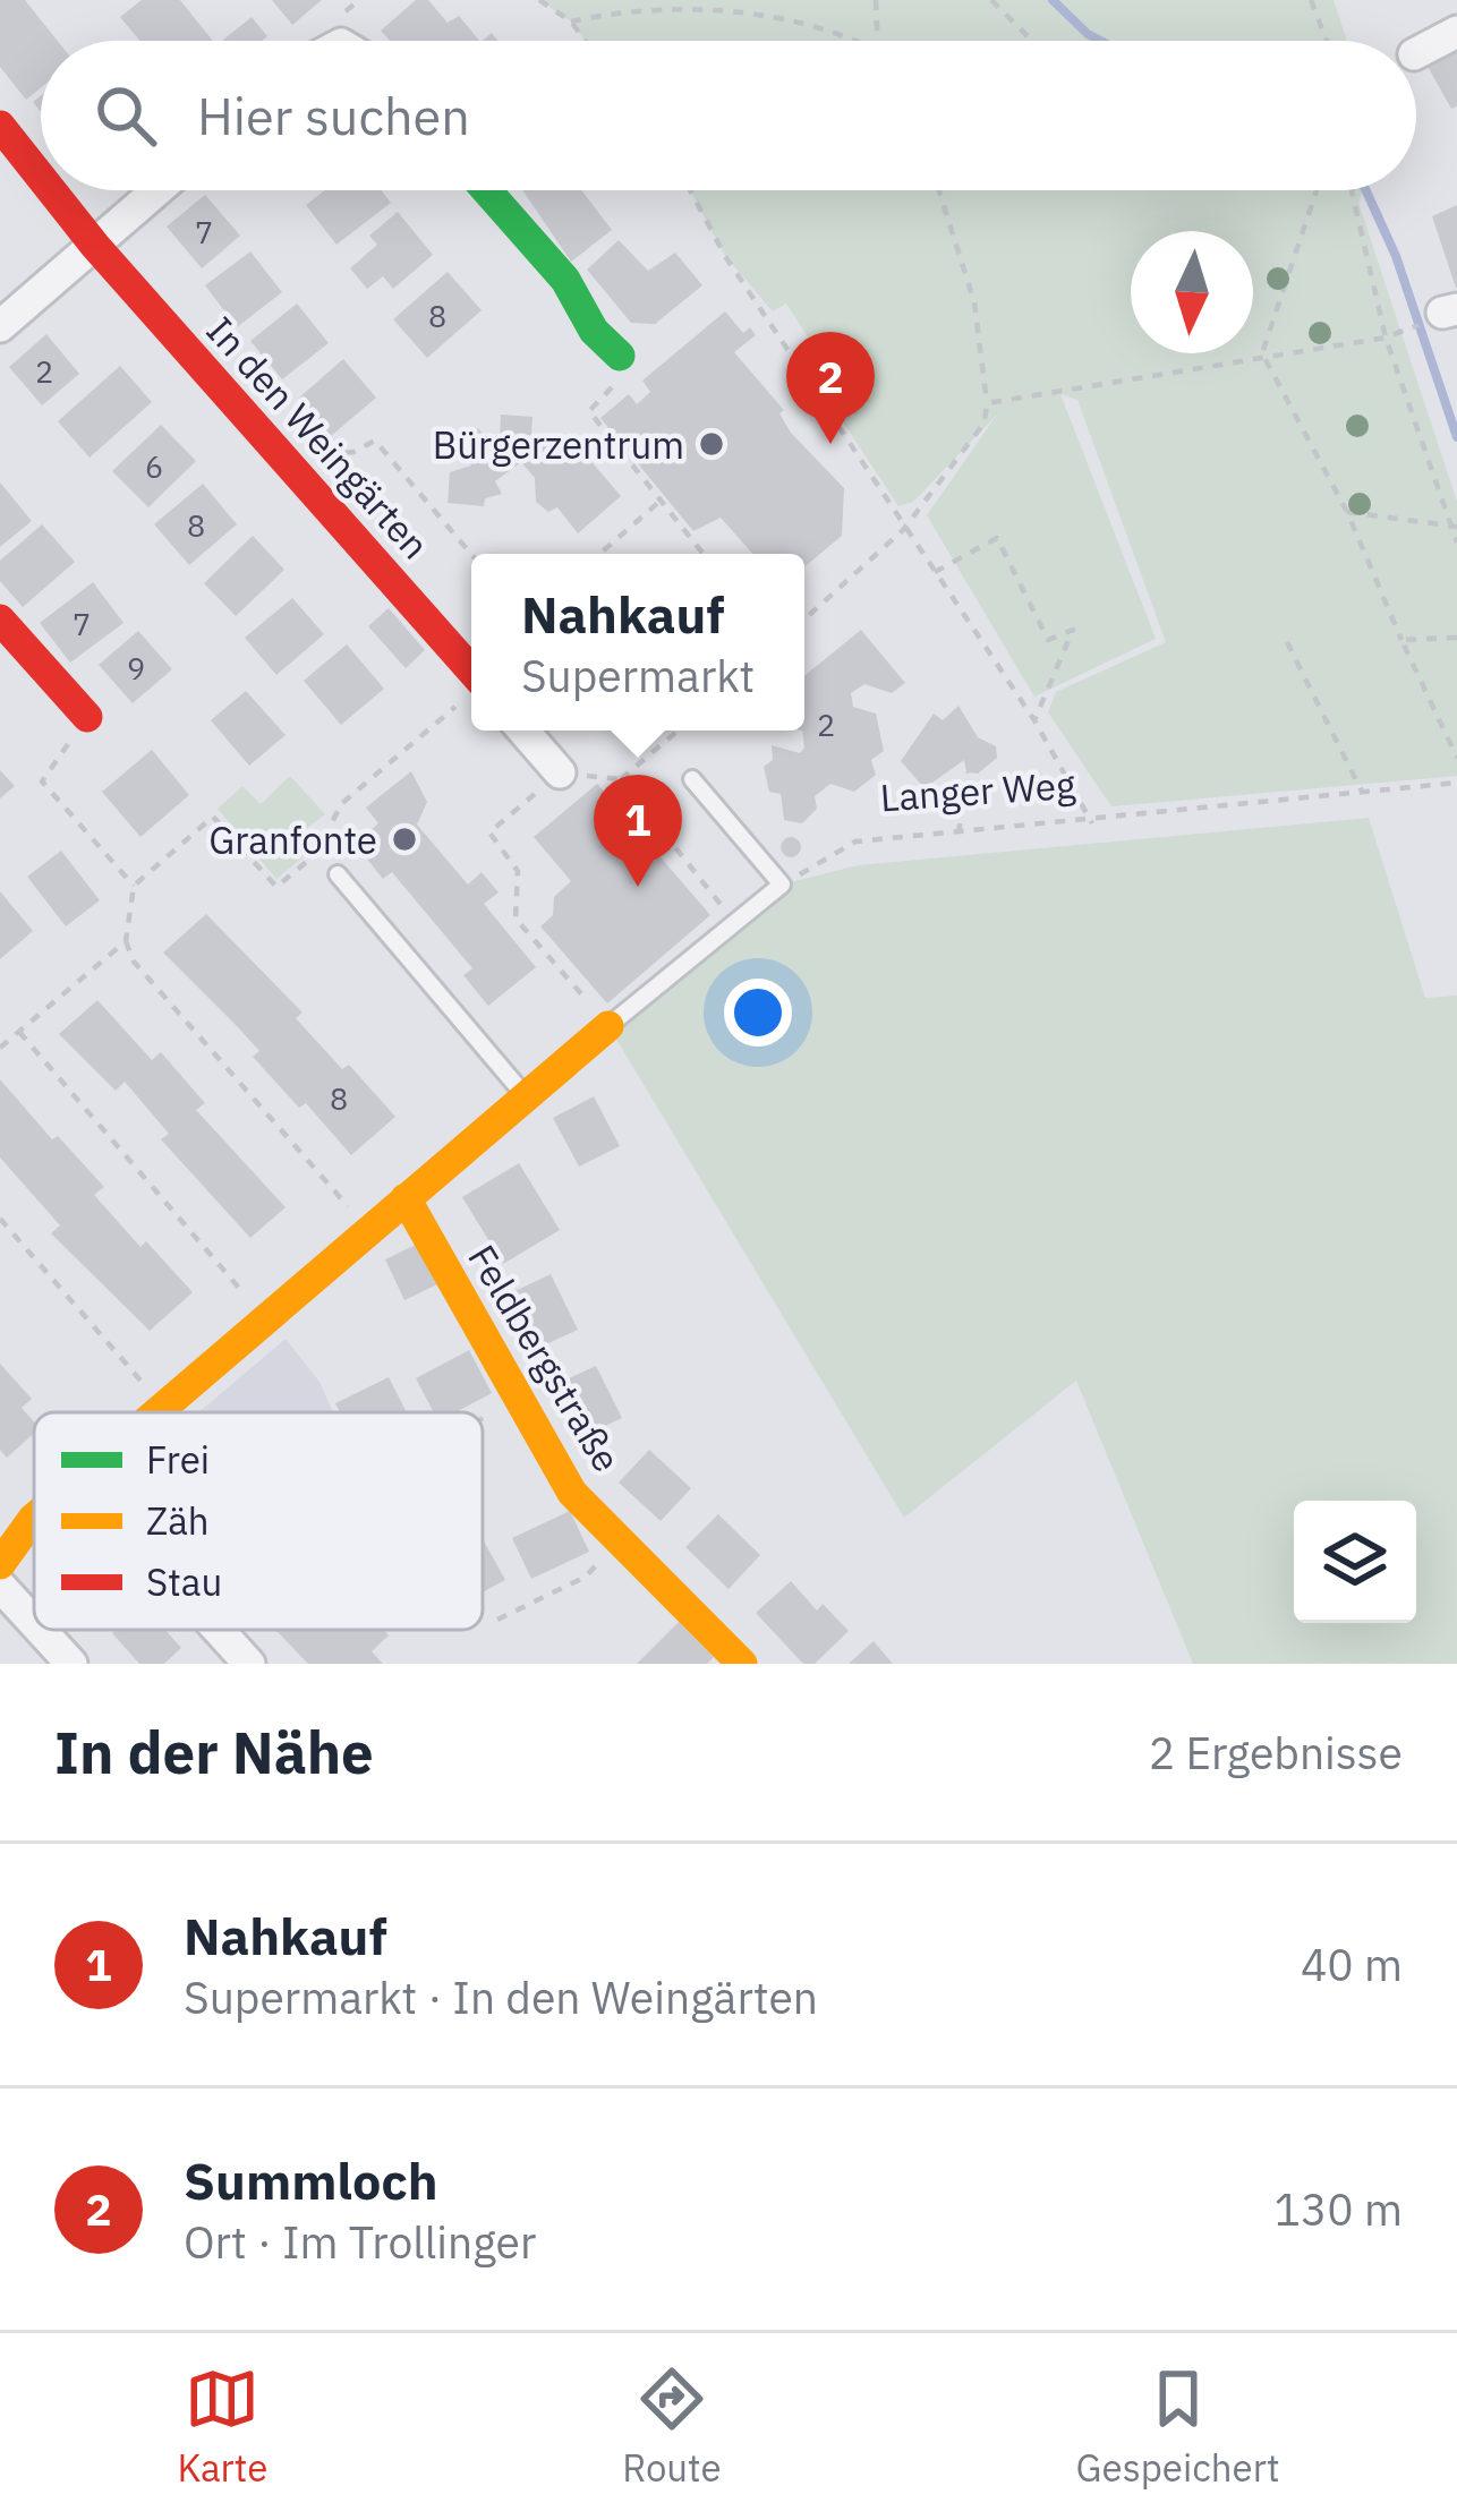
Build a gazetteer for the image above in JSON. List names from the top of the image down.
{
  "streets": {
    "street": ["In den Weingärten", "Feldbergstraße"],
    "path": ["Langer Weg"]
  },
  "places": ["Bürgerzentrum", "Granfonte"],
  "house_numbers": [
    "7",
    "8",
    "2",
    "6",
    "8",
    "7",
    "9",
    "2",
    "8"
  ],
  "legend": ["Frei", "Zäh", "Stau"],
  "north": "bottom",
  "page": {
    "search": "Hier suchen",
    "pins": ["2", "1"],
    "popup": ["Nahkauf", "Supermarkt"],
    "heading": ["In der Nähe", "2 Ergebnisse"],
    "list": [
      {
        "mark": "1",
        "name": "Nahkauf",
        "note": "Supermarkt · In den Weingärten",
        "value": "40 m"
      },
      {
        "mark": "2",
        "name": "Summloch",
        "note": "Ort · Im Trollinger",
        "value": "130 m"
      }
    ],
    "nav": ["Karte", "Route", "Gespeichert"]
  }
}
